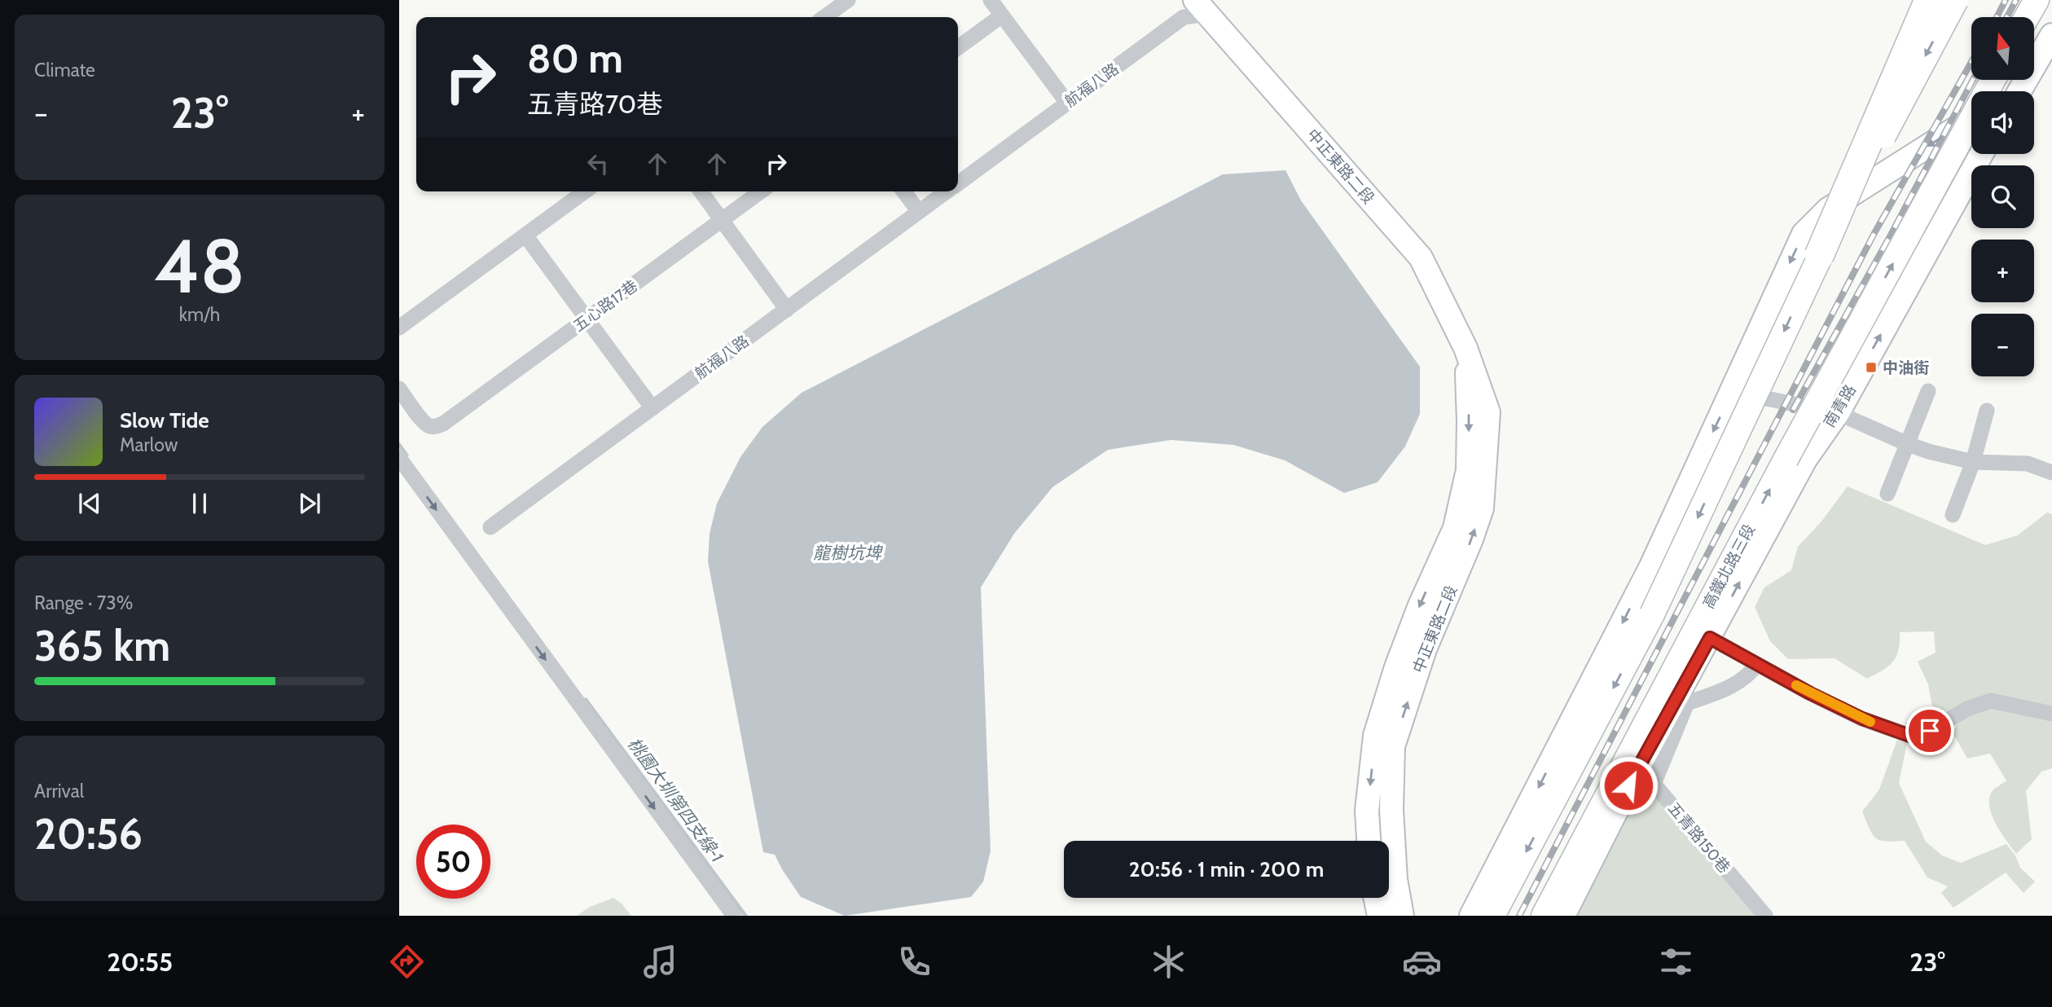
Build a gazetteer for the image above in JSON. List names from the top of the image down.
{
  "streets": {
    "main road": ["中正東路二段", "南青路", "高鐵北路三段"],
    "street": ["航福八路", "五心路17巷", "五青路150巷"]
  },
  "crossings": [
    ["航福八路", "中正東路二段"],
    ["南青路", "高鐵北路三段"]
  ],
  "water": ["龍樹坑埤", "桃園大圳第四支線-1"],
  "places": {
    "transit": ["中油街"]
  },
  "north": "top",
  "page": {
    "tile": [
      "Climate",
      ["48", "km/h"],
      ["Range · 73%", "365 km"],
      ["Arrival", "20:56"]
    ],
    "map_buttons": ["+", "−"],
    "turn": ["80 m", "五青路70巷"],
    "heat": ["−", "23°", "+"],
    "song": ["Slow Tide", "Marlow"],
    "limit": "50",
    "trip": "20:56 · 1 min · 200 m",
    "tabs": ["20:55", "23°"]
  }
}
